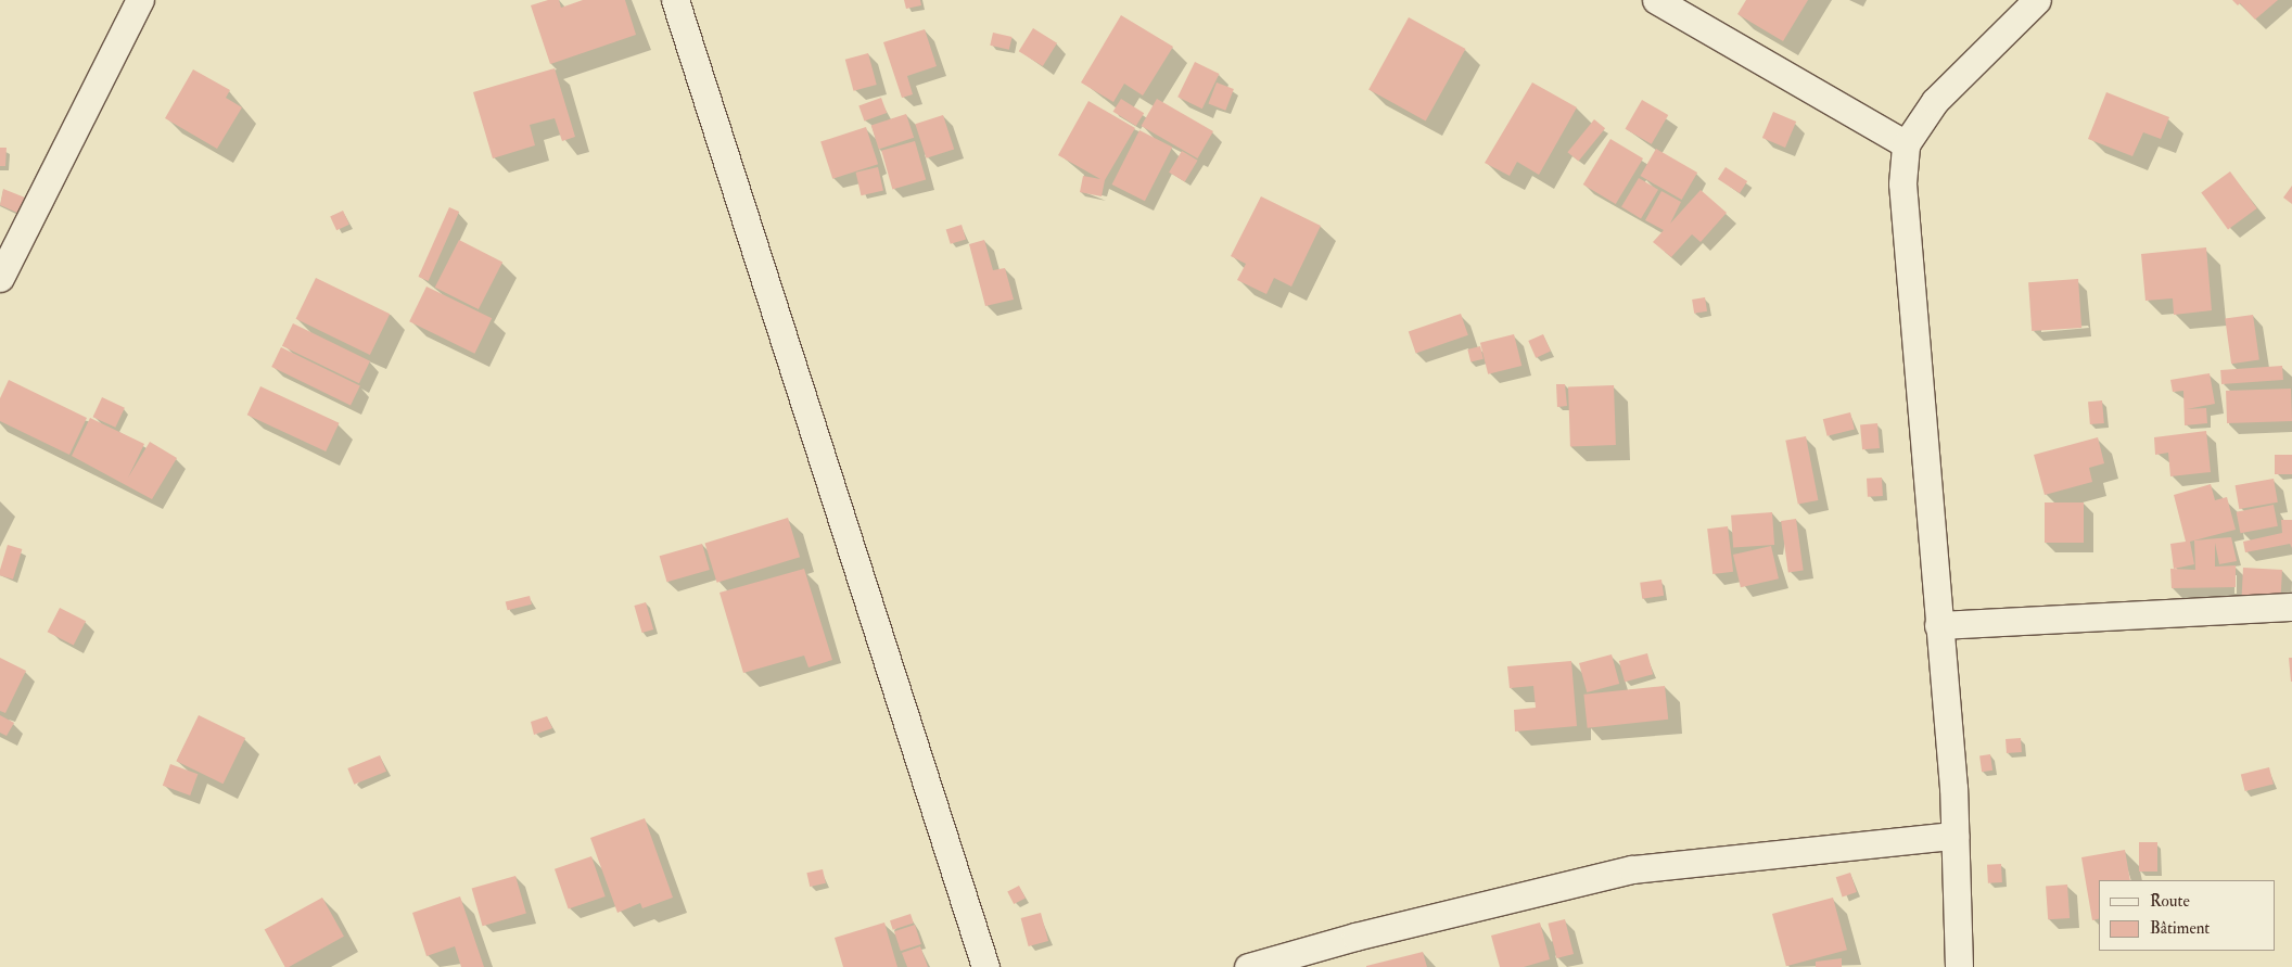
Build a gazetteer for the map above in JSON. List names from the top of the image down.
{
  "legend": ["Route", "Bâtiment"]
}
